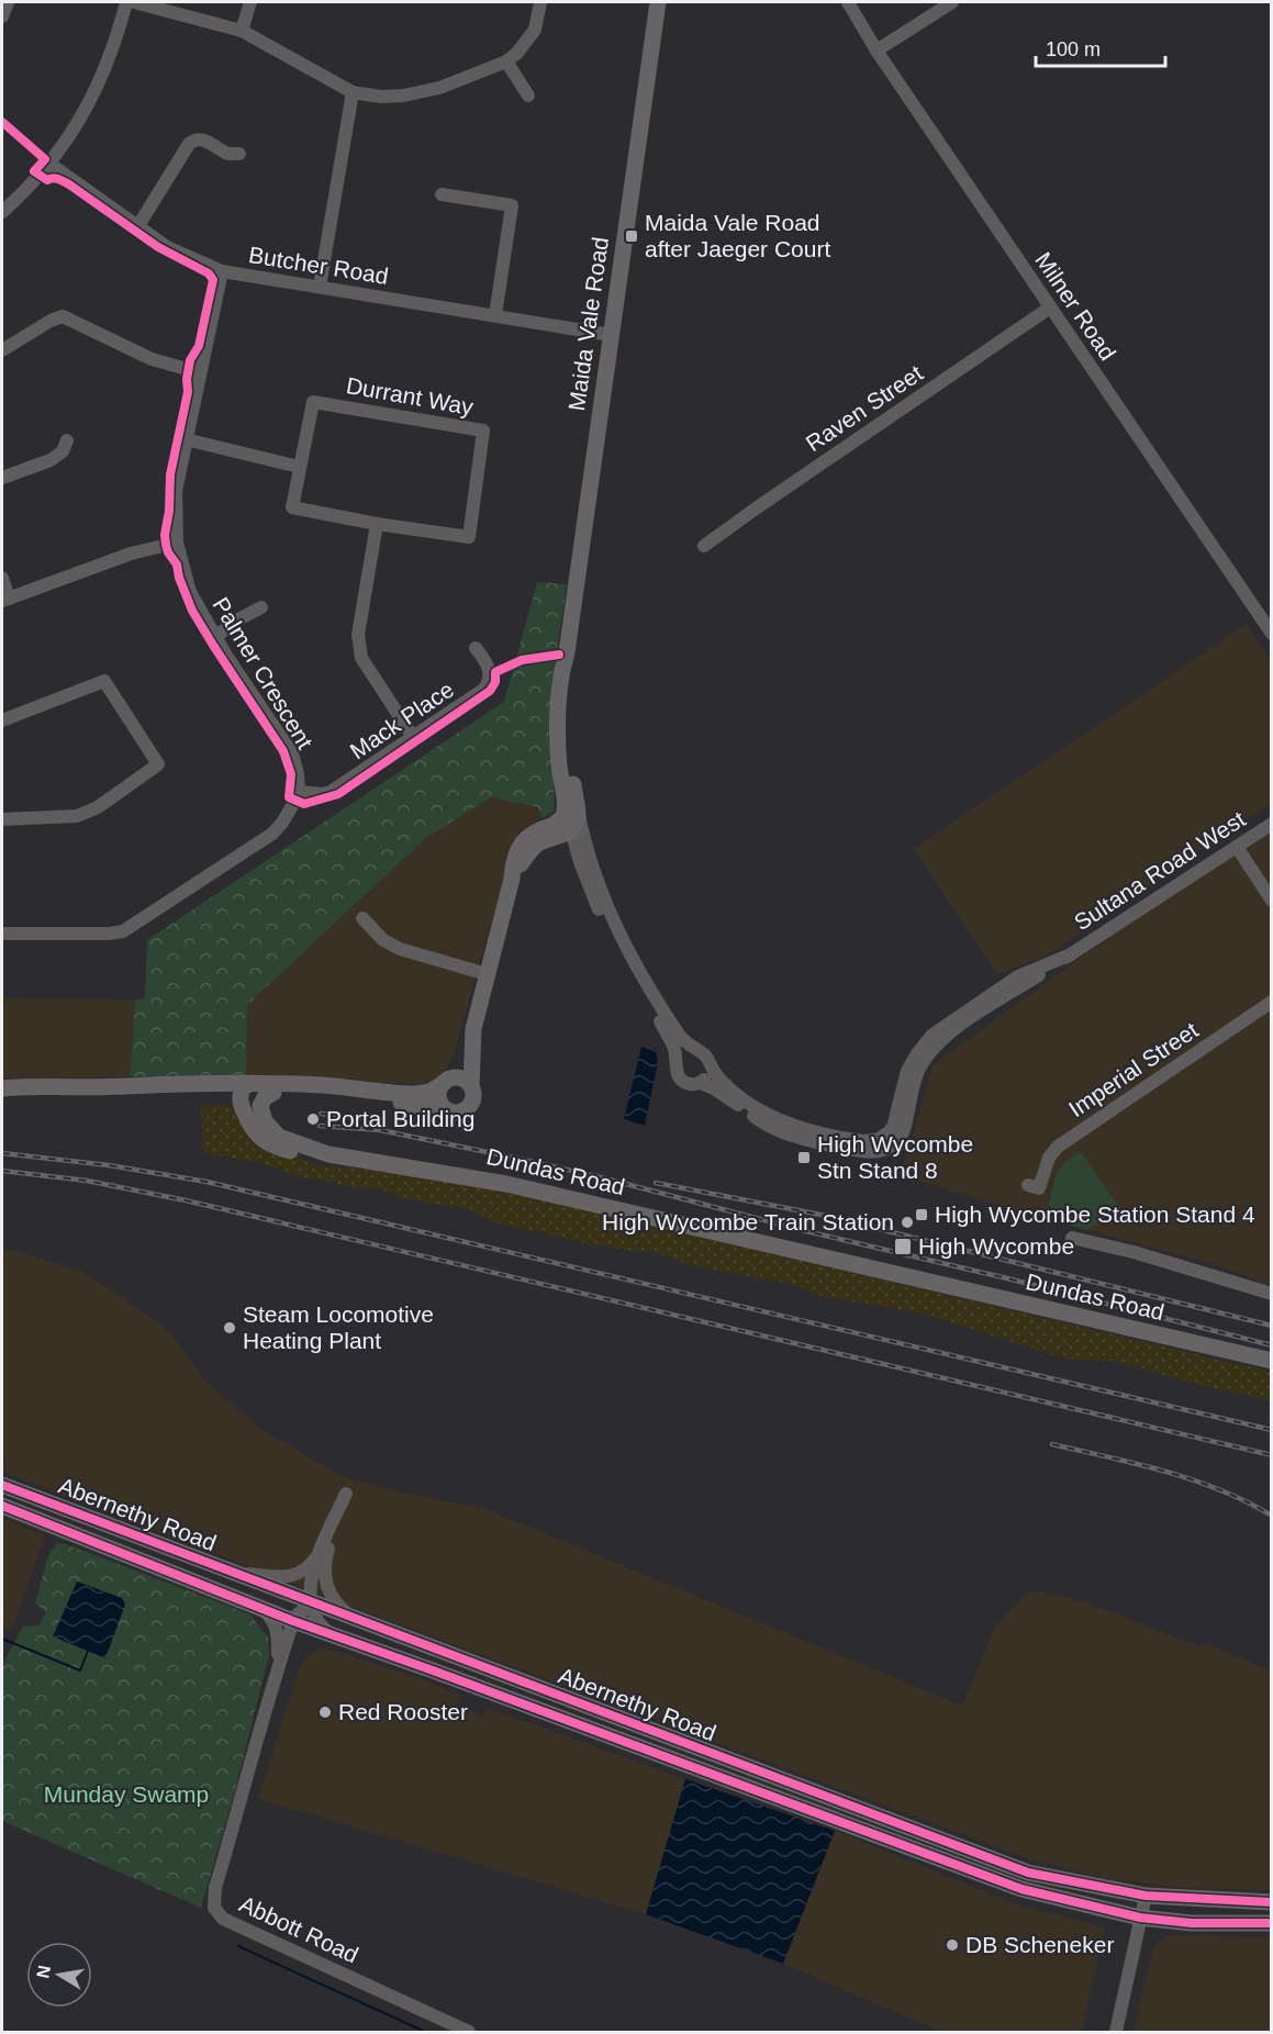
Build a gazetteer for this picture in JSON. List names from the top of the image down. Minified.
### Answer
{"streets":{"main road":["Maida Vale Road","Dundas Road","Abernethy Road"],"street":["Butcher Road","Milner Road","Durrant Way","Raven Street","Palmer Crescent","Mack Place","Sultana Road West","Imperial Street","Abbott Road"]},"crossings":[["Butcher Road","Maida Vale Road"],["Butcher Road","Palmer Crescent"],["Milner Road","Raven Street"],["Palmer Crescent","Mack Place"],["Abernethy Road","Abbott Road"]],"parks":["Munday Swamp"],"places":{"transit":["Maida Vale Road after Jaeger Court","High Wycombe Stn Stand 8","High Wycombe Station Stand 4","High Wycombe"],"other":["Portal Building","High Wycombe Train Station","Steam Locomotive Heating Plant","Red Rooster","DB Scheneker"]},"scale_bar":"100 m","north":"left"}
